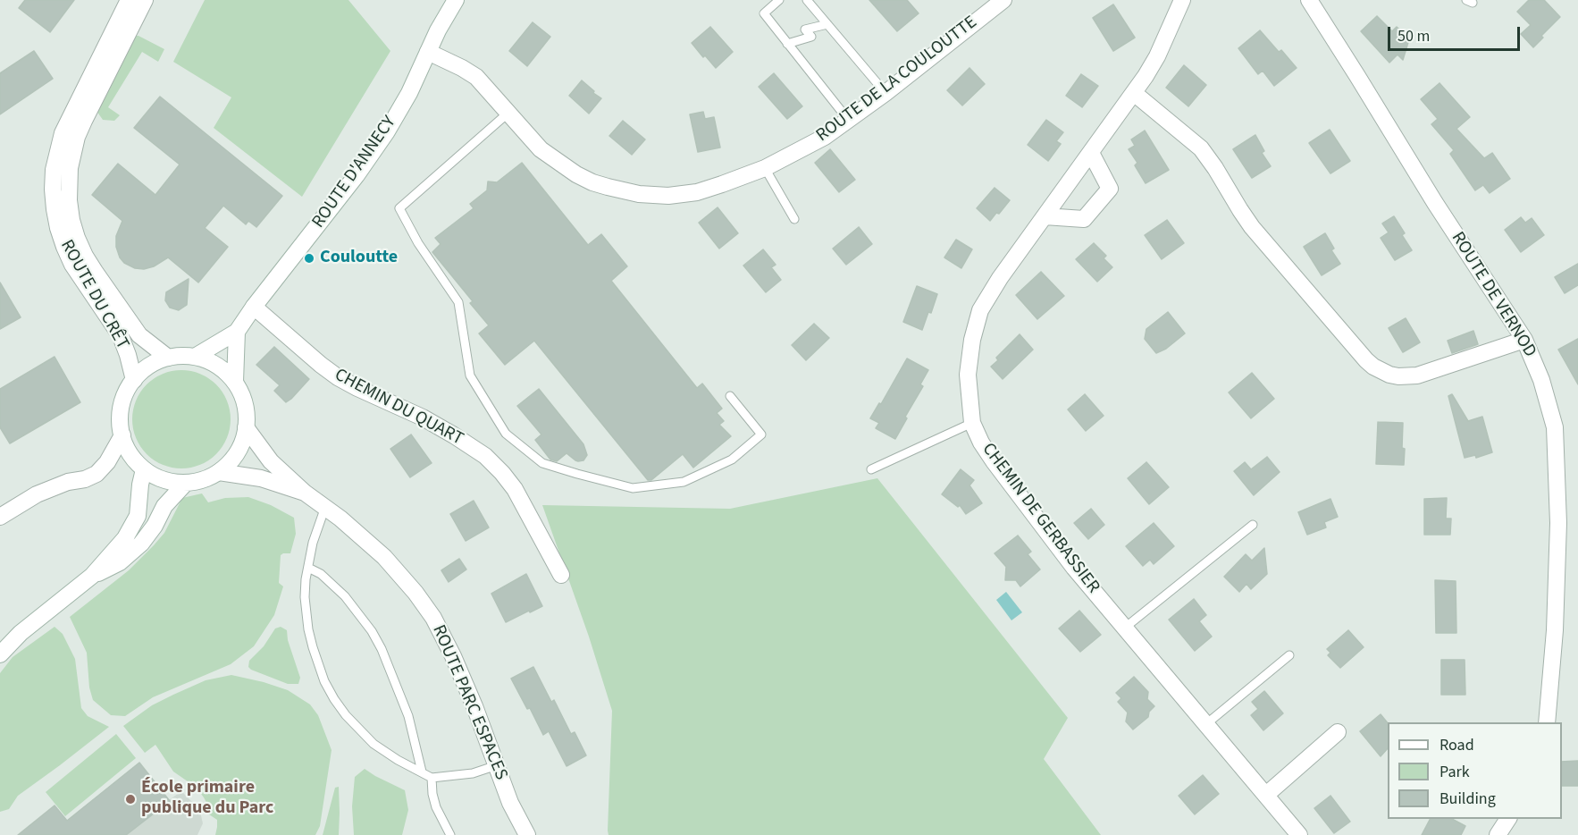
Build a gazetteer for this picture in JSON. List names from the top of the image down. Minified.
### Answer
{"streets":{"street":["ROUTE DE LA COULOUTTE","ROUTE D'ANNECY","ROUTE DU CRÊT","ROUTE DE VERNOD","CHEMIN DU QUART","CHEMIN DE GERBASSIER","ROUTE PARC ESPACES"]},"crossings":[["ROUTE DE LA COULOUTTE","ROUTE D'ANNECY"],["ROUTE D'ANNECY","CHEMIN DU QUART"],["ROUTE DU CRÊT","ROUTE PARC ESPACES"]],"places":["Couloutte","École primaire publique du Parc"],"legend":["Road","Park","Building"],"scale_bar":"50 m"}
